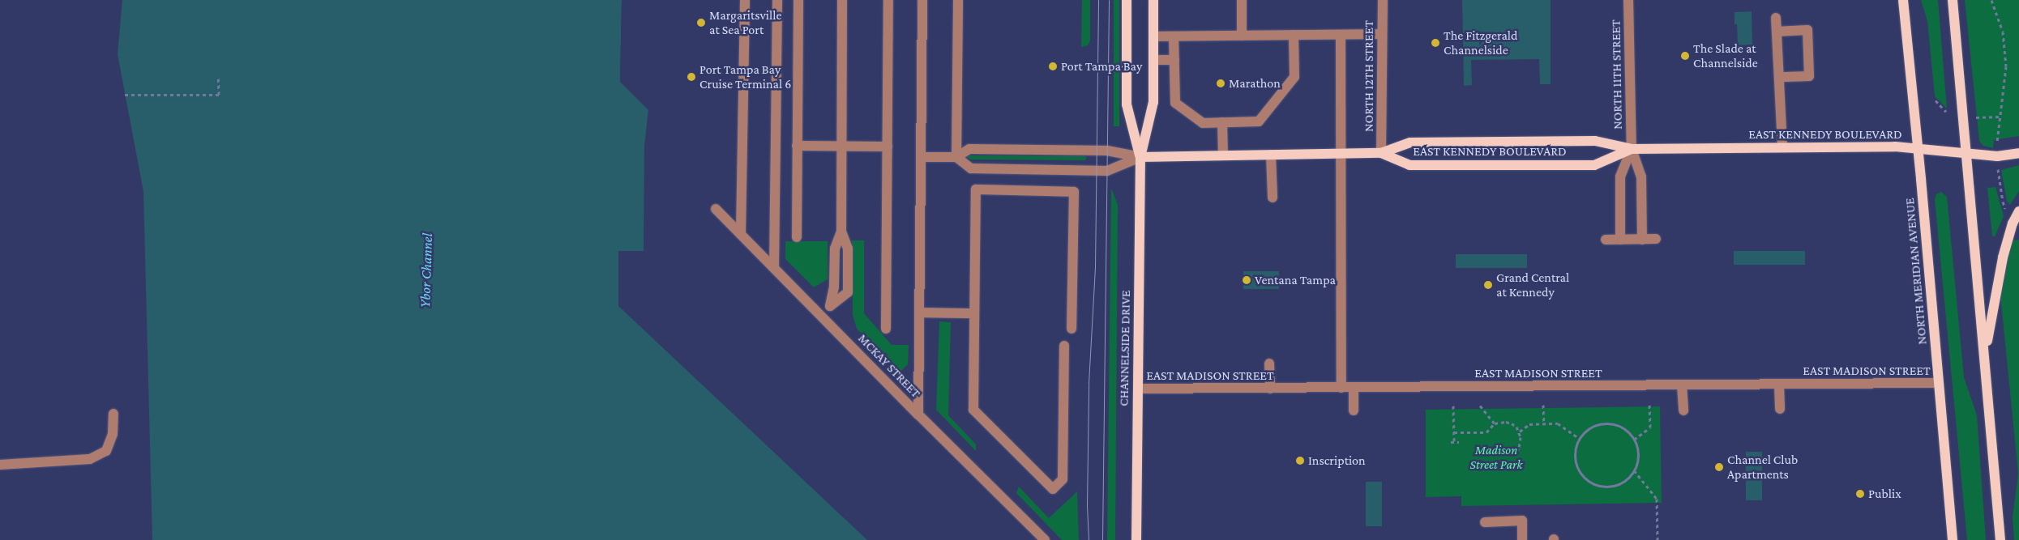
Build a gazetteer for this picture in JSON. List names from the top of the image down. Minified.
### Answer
{"streets":{"main road":["EAST KENNEDY BOULEVARD","NORTH MERIDIAN AVENUE","CHANNELSIDE DRIVE"],"street":["NORTH 11TH STREET","NORTH 12TH STREET","MCKAY STREET","EAST MADISON STREET"]},"crossings":[["NORTH 11TH STREET","EAST KENNEDY BOULEVARD"],["NORTH 12TH STREET","EAST KENNEDY BOULEVARD"],["EAST KENNEDY BOULEVARD","NORTH MERIDIAN AVENUE"],["NORTH MERIDIAN AVENUE","EAST MADISON STREET"],["CHANNELSIDE DRIVE","EAST MADISON STREET"]],"water":["Ybor Channel"],"parks":["Madison Street Park"],"places":["Margaritsville at Sea Port","The Fitzgerald Channelside","The Slade at Channelside","Port Tampa Bay","Port Tampa Bay Cruise Terminal 6","Marathon","Ventana Tampa","Grand Central at Kennedy","Inscription","Channel Club Apartments","Publix"]}
